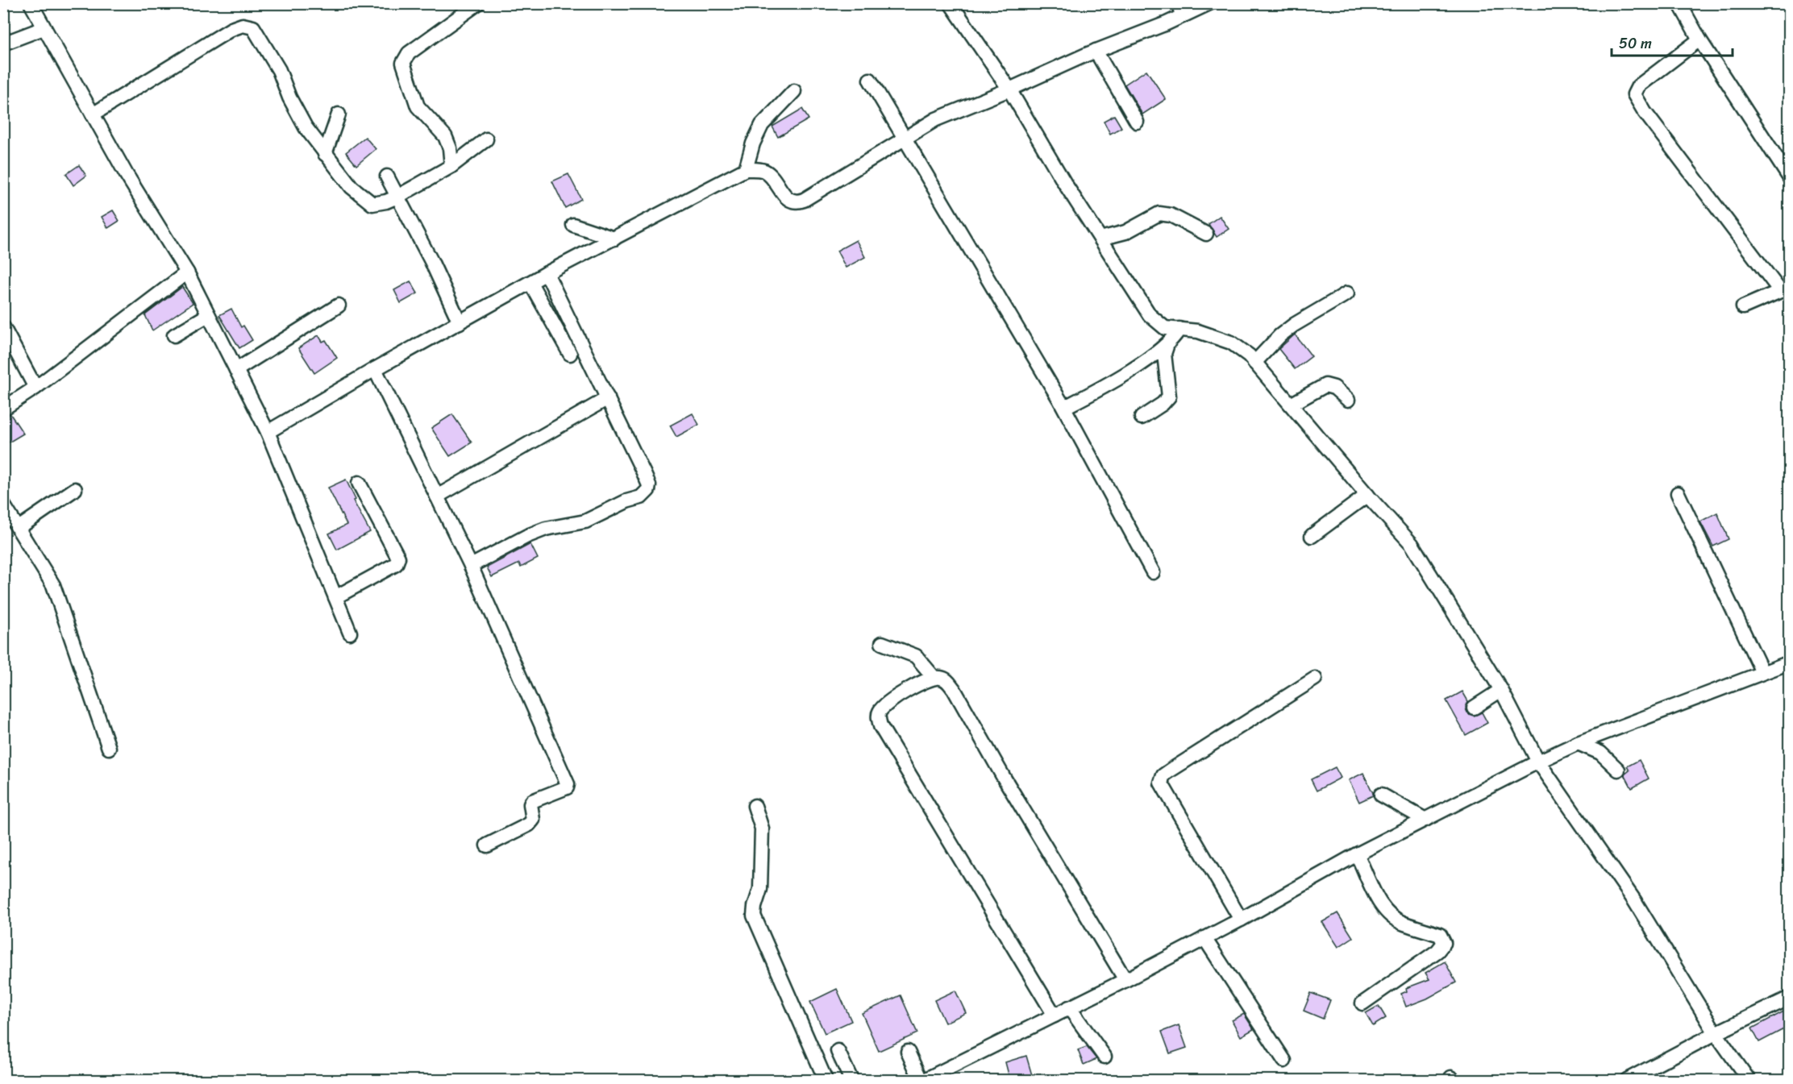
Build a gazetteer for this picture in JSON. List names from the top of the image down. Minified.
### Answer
{"scale_bar":"50 m"}
